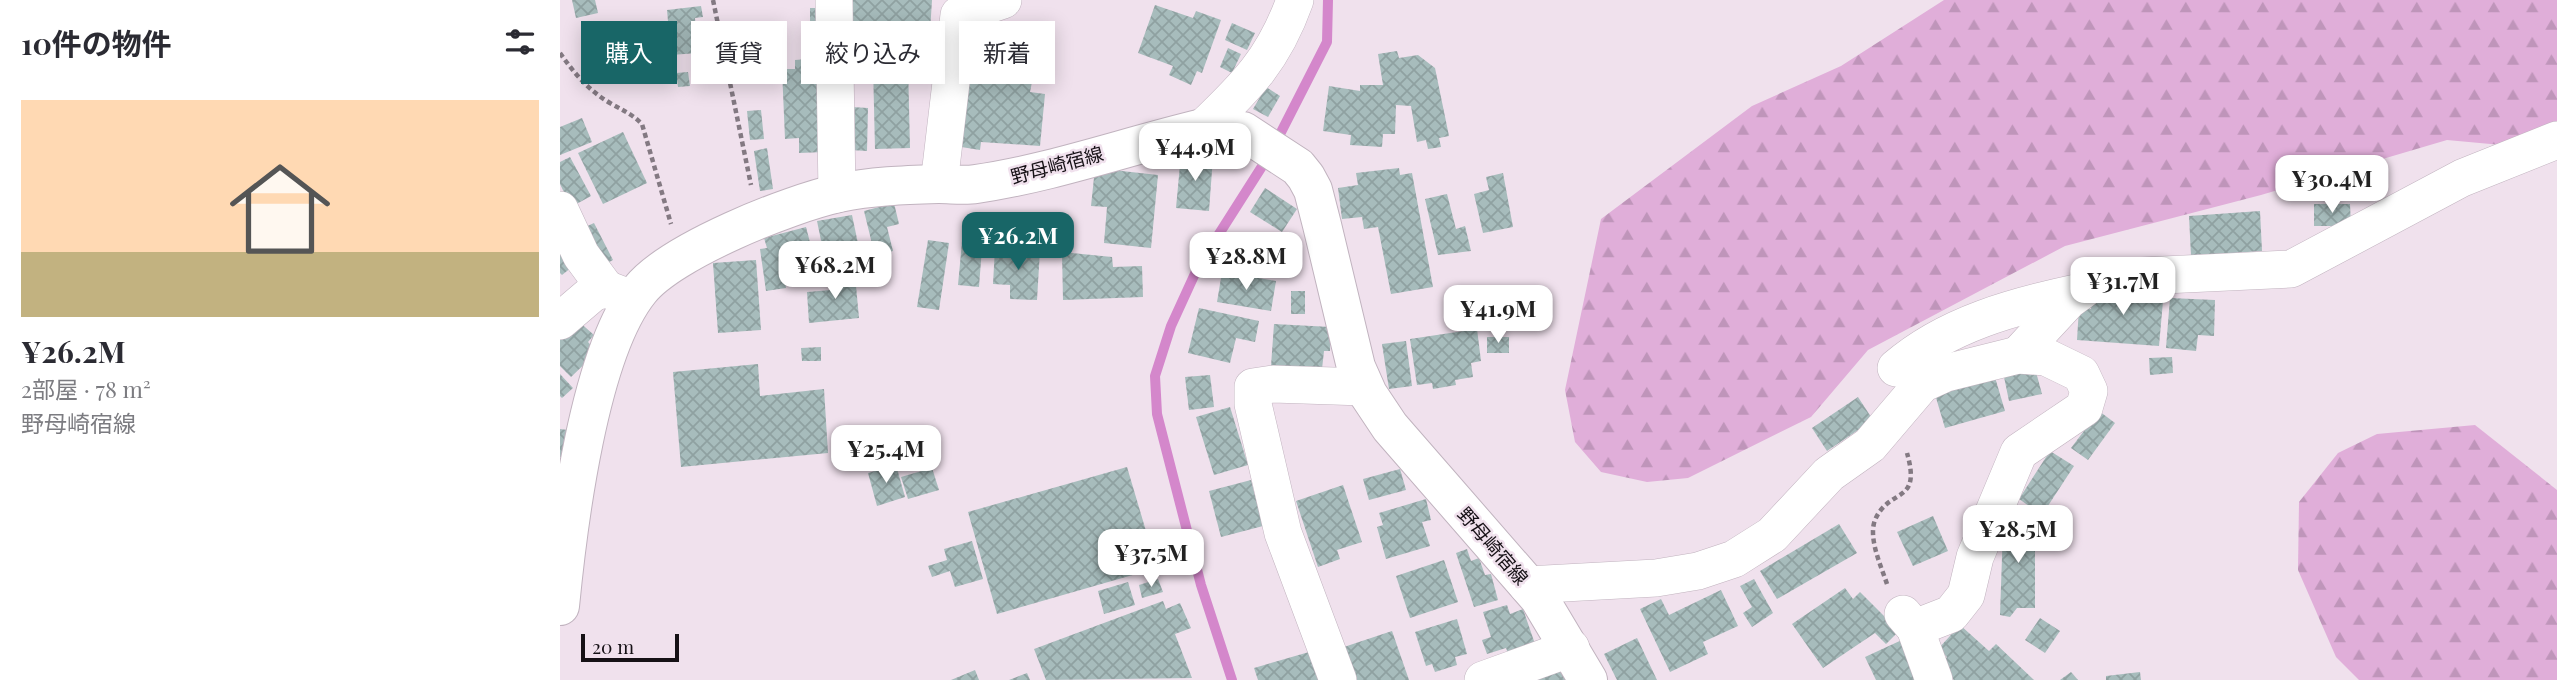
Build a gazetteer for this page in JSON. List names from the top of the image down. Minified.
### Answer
{"streets":{"main road":["野母崎宿線"]},"scale_bar":"20 m","page":{"heading":"10件の物件","chip":["購入","賃貸","絞り込み","新着"],"list":[{"name":"¥26.2M","note":"2部屋 · 78 m² · 野母崎宿線"}],"price":["¥44.9M","¥30.4M","¥26.2M","¥28.8M","¥68.2M","¥31.7M","¥41.9M","¥25.4M","¥28.5M","¥37.5M"],"scale":"20 m"}}
